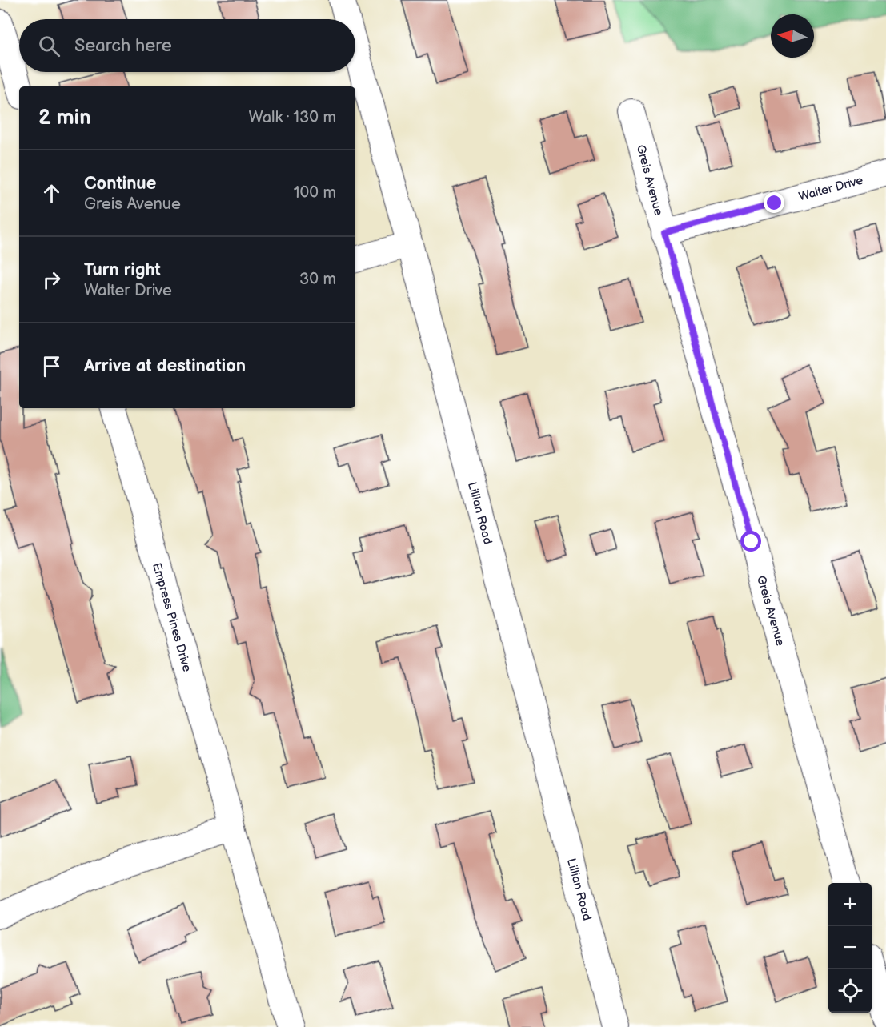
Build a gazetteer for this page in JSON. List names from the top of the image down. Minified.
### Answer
{"streets":{"street":["Greis Avenue","Walter Drive","Lillian Road","Empress Pines Drive"]},"crossings":[["Greis Avenue","Walter Drive"]],"north":"left","page":{"search":"Search here","heading":["2 min","Walk · 130 m"],"list":[["Continue","Greis Avenue","100 m"],["Turn right","Walter Drive","30 m"],"Arrive at destination"],"map_buttons":["+","−"]}}
